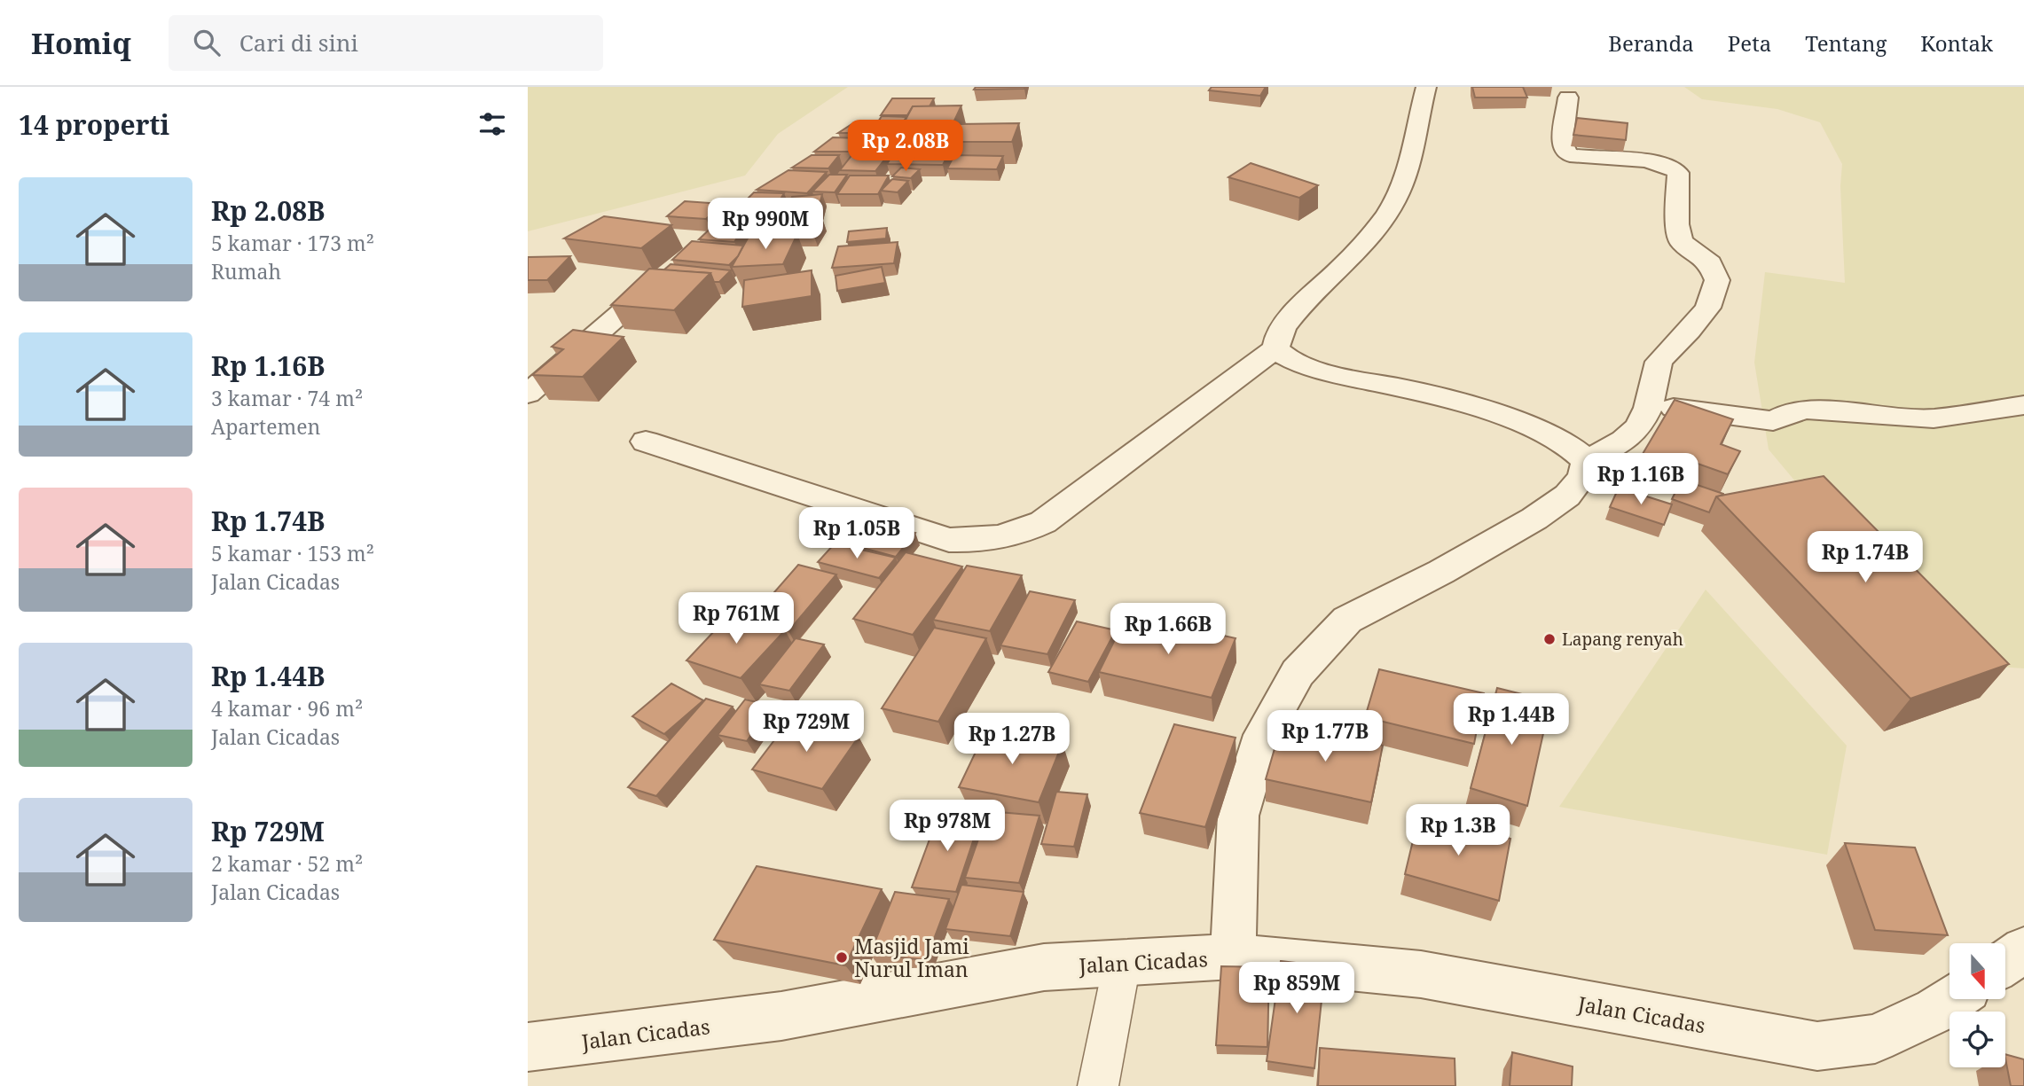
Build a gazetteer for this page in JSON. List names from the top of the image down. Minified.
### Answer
{"streets":{"street":["Jalan Cicadas"]},"places":["Lapang renyah","Masjid Jami Nurul Iman"],"north":"bottom","page":{"header":"Homiq","search":"Cari di sini","nav":["Beranda","Peta","Tentang","Kontak"],"heading":"14 properti","price":["Rp 2.08B","Rp 990M","Rp 1.16B","Rp 1.05B","Rp 1.74B","Rp 761M","Rp 1.66B","Rp 1.44B","Rp 729M","Rp 1.77B","Rp 1.27B","Rp 978M","Rp 1.3B","Rp 859M"],"list":[{"name":"Rp 2.08B","note":"5 kamar · 173 m² · Rumah"},{"name":"Rp 1.16B","note":"3 kamar · 74 m² · Apartemen"},{"name":"Rp 1.74B","note":"5 kamar · 153 m² · Jalan Cicadas"},{"name":"Rp 1.44B","note":"4 kamar · 96 m² · Jalan Cicadas"},{"name":"Rp 729M","note":"2 kamar · 52 m² · Jalan Cicadas"}]}}
